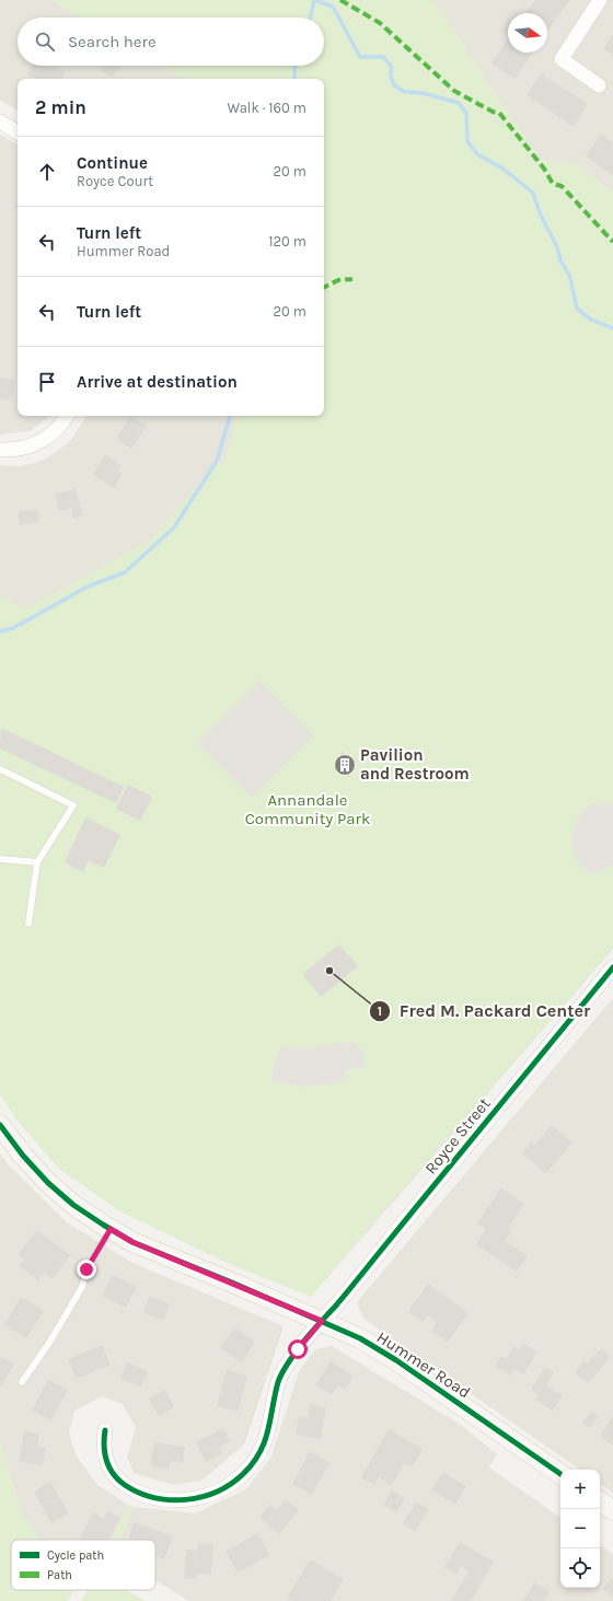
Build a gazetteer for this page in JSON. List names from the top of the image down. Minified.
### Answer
{"streets":{"main road":["Hummer Road"],"street":["Royce Street"]},"crossings":[["Royce Street","Hummer Road"]],"parks":["Annandale Community Park"],"places":{"building":["Pavilion and Restroom"],"other":["Fred M. Packard Center"]},"legend":["Cycle path","Path"],"north":"right","page":{"search":"Search here","heading":["2 min","Walk · 160 m"],"list":[["Continue","Royce Court","20 m"],["Turn left","Hummer Road","120 m"],["Turn left","20 m"],"Arrive at destination"],"map_buttons":["+","−"]}}
